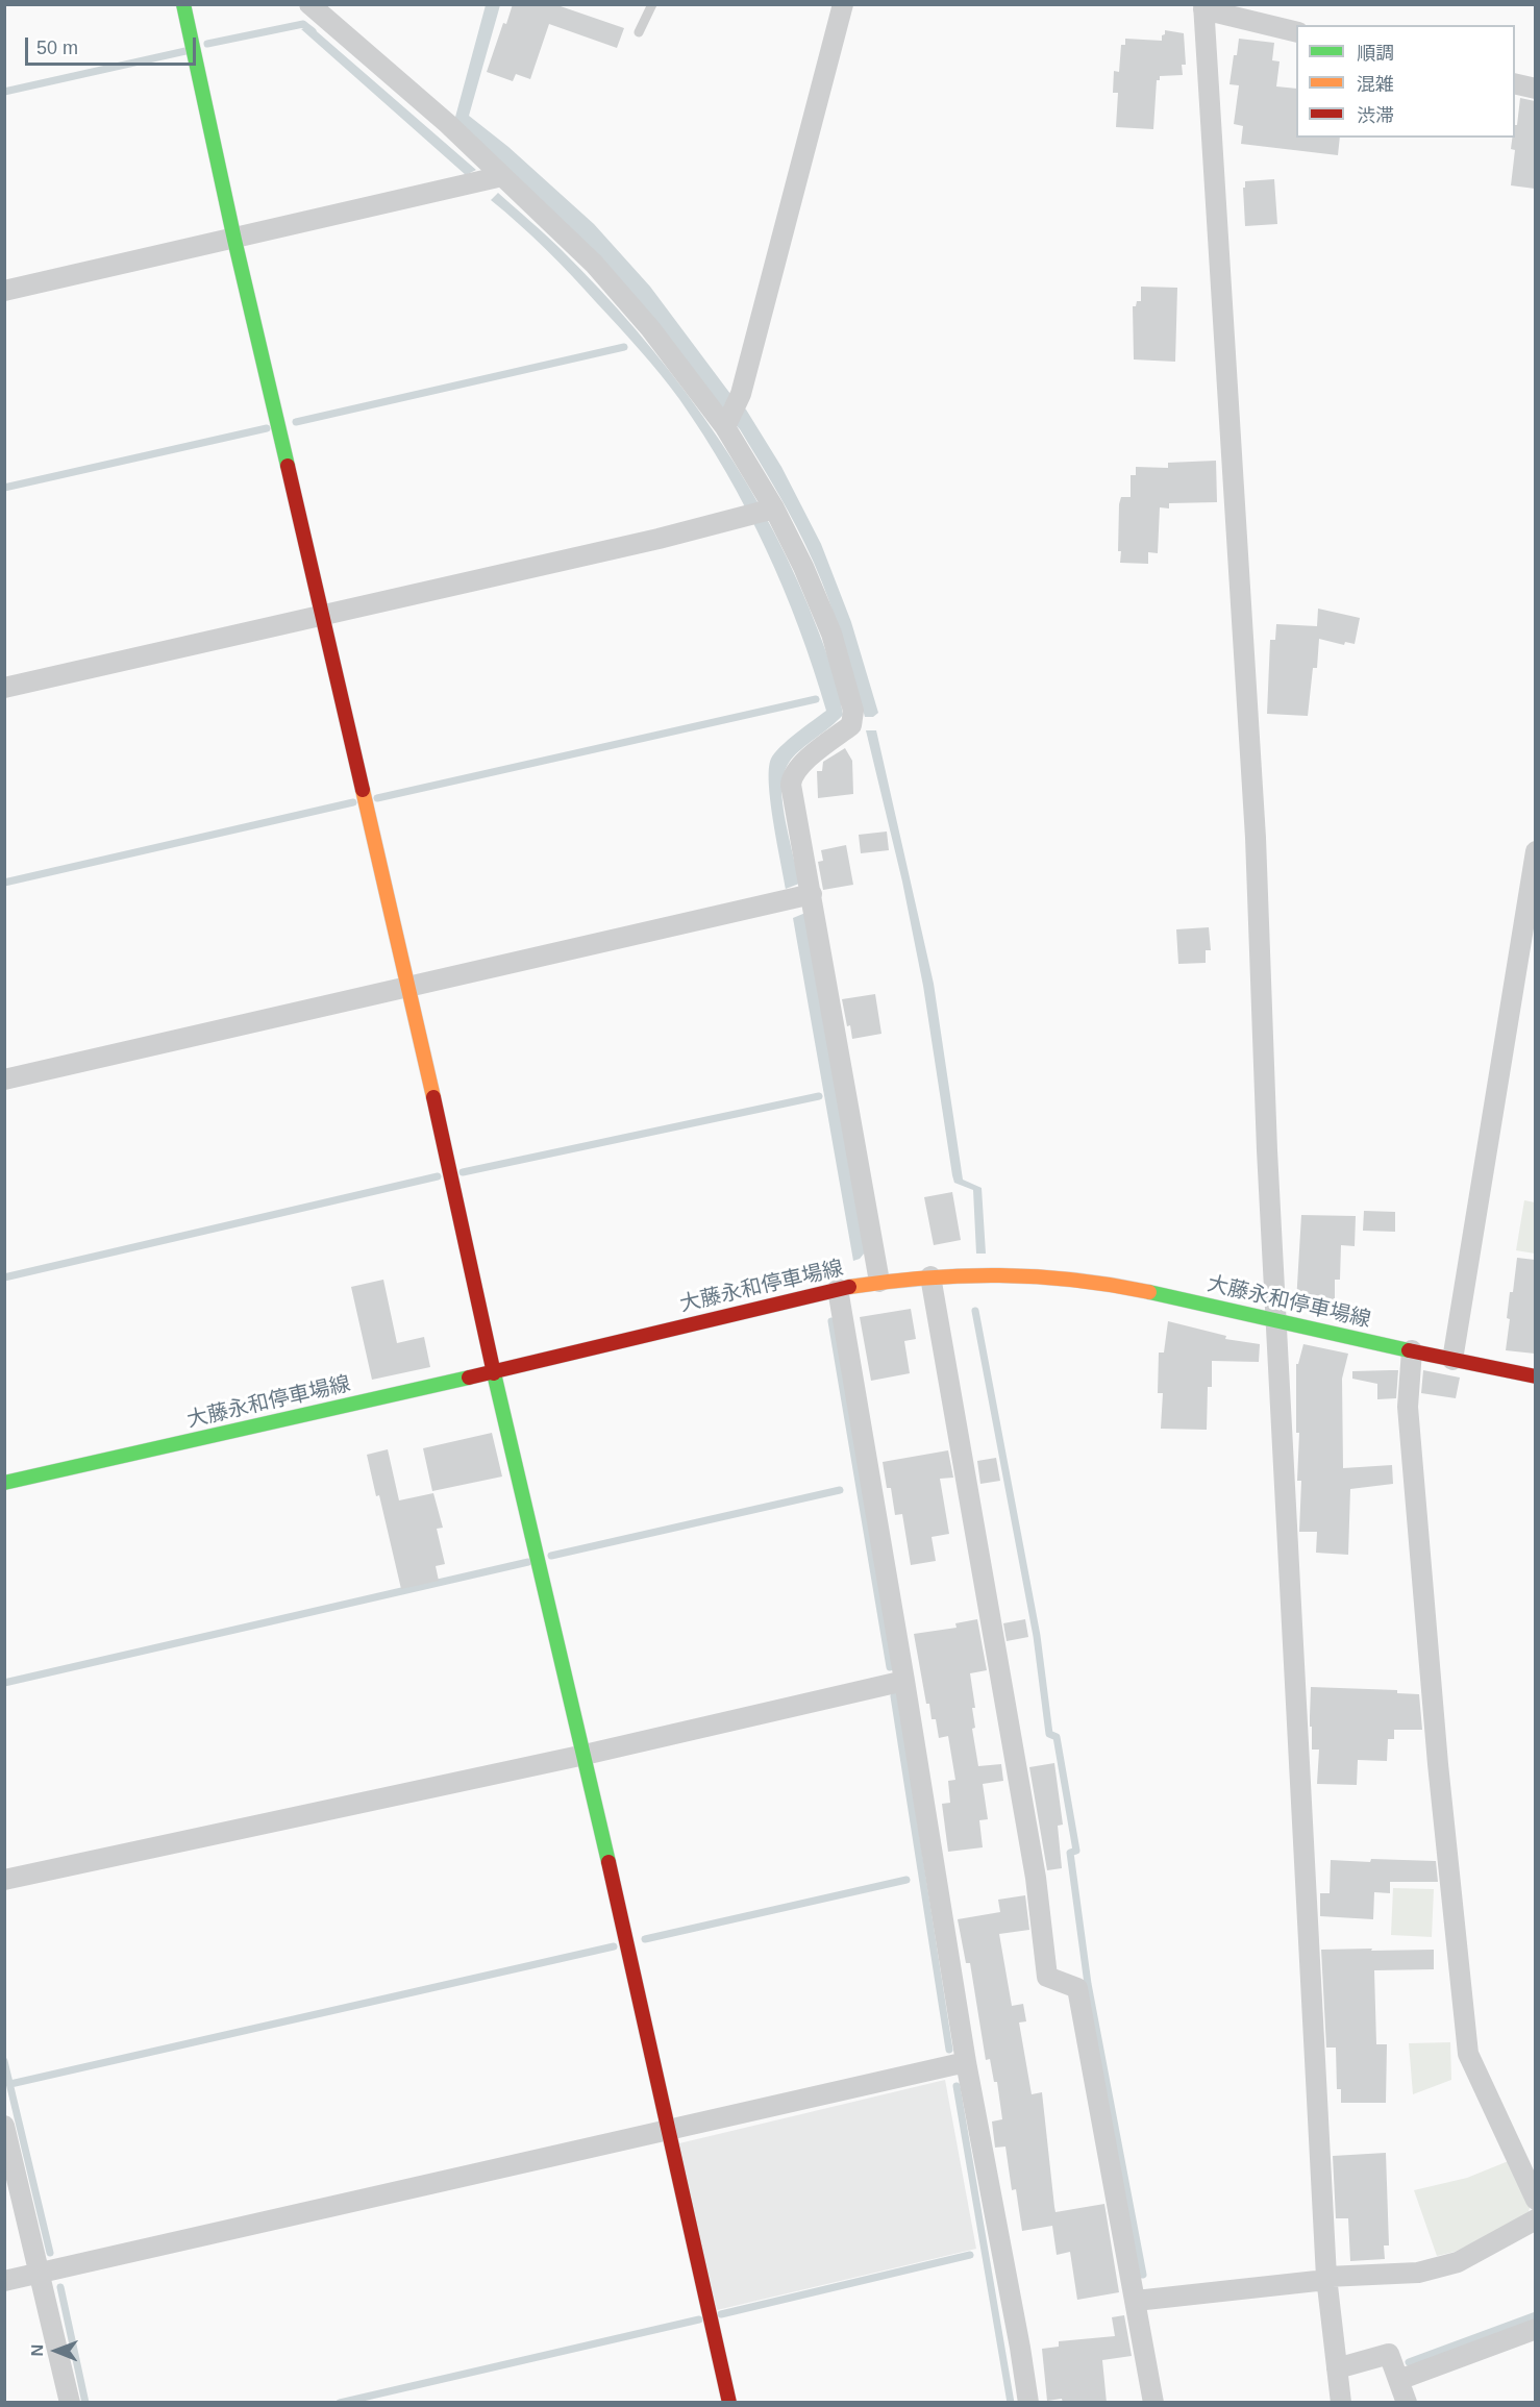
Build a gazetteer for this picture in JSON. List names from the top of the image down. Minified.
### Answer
{"streets":{"street":["大藤永和停車場線"]},"legend":["順調","混雑","渋滞"],"scale_bar":"50 m","north":"left"}
